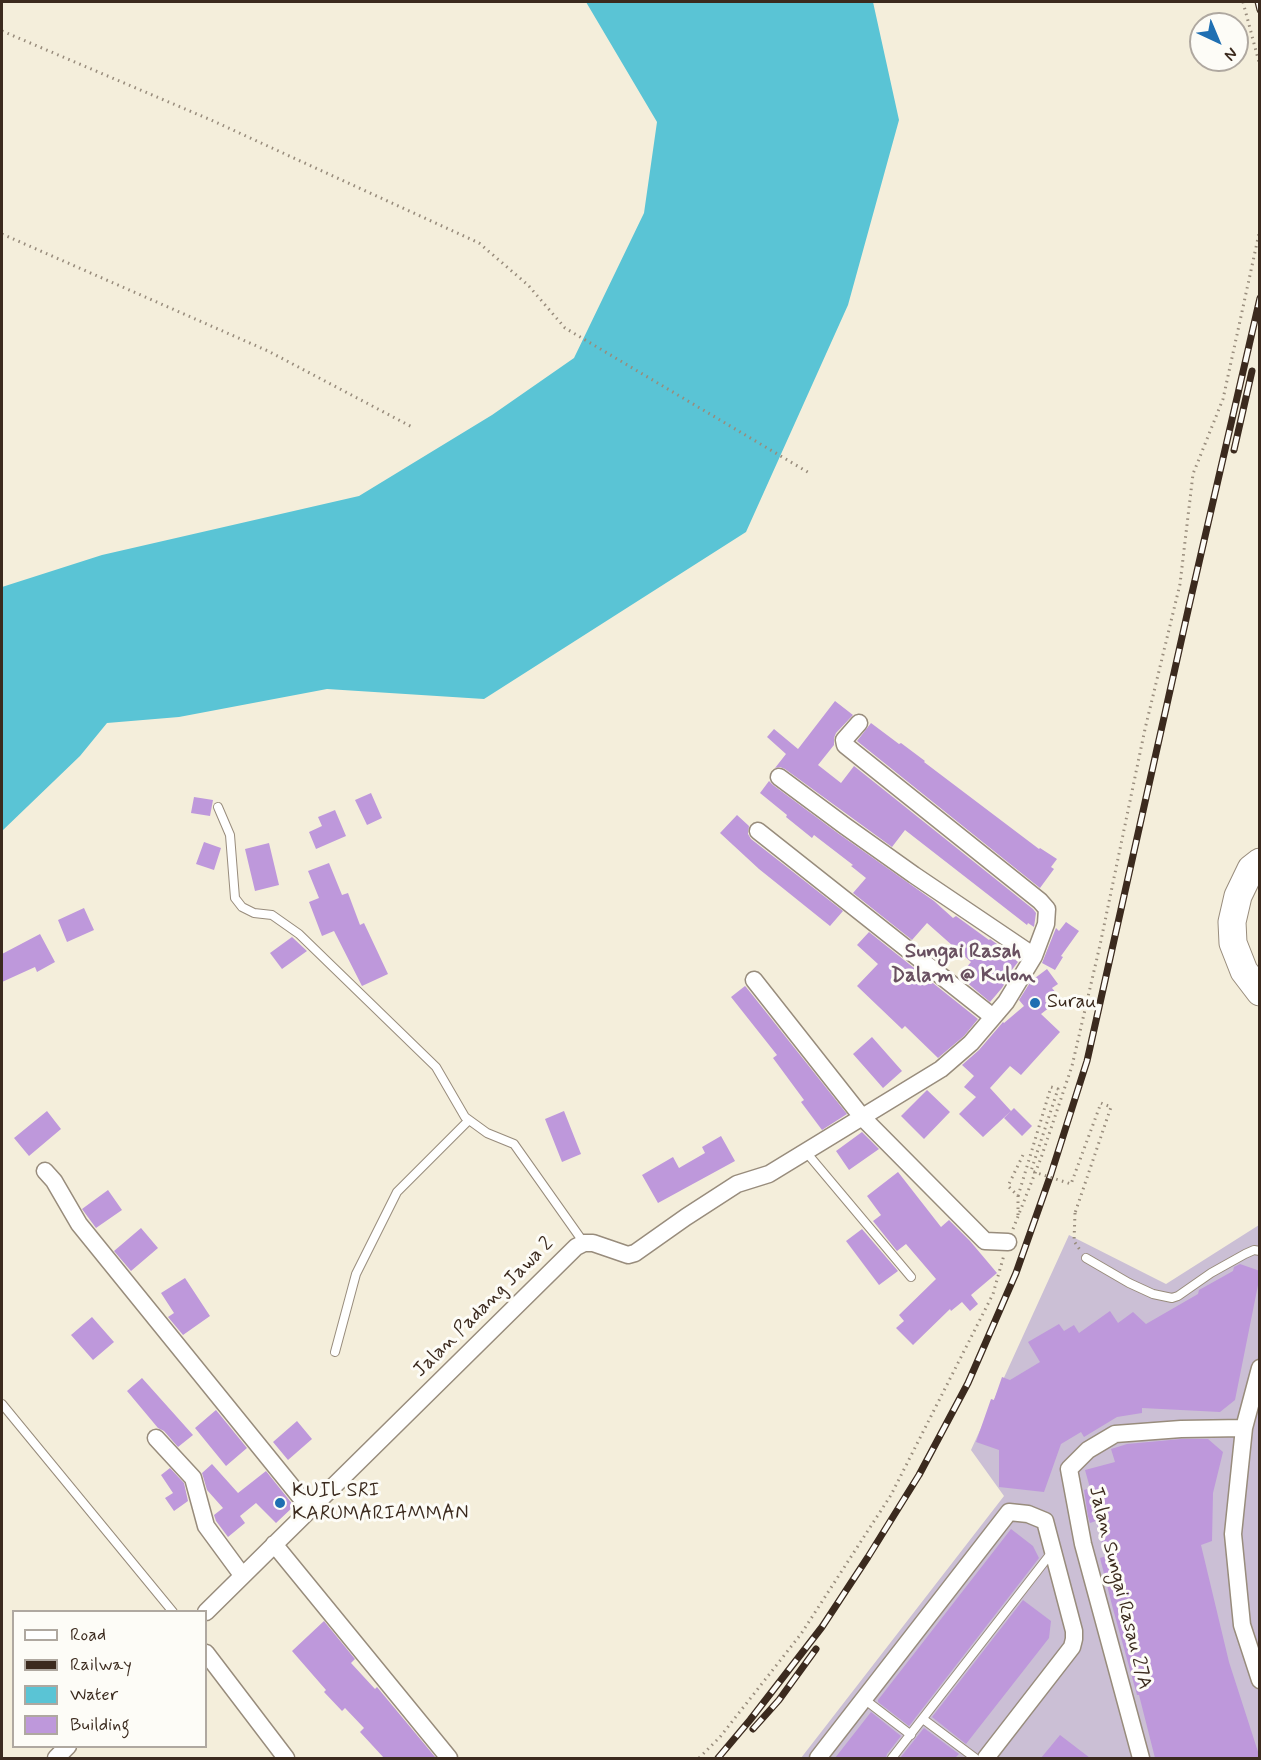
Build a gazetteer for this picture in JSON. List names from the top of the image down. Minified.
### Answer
{"streets":{"street":["Jalan Padang Jawa 2","Jalan Sungai Rasau 27A"]},"districts":["Sungai Rasah Dalam @ Kulon"],"places":["Surau","KUIL SRI KARUMARIAMMAN"],"legend":["Road","Railway","Water","Building"],"north":"bottom right"}
